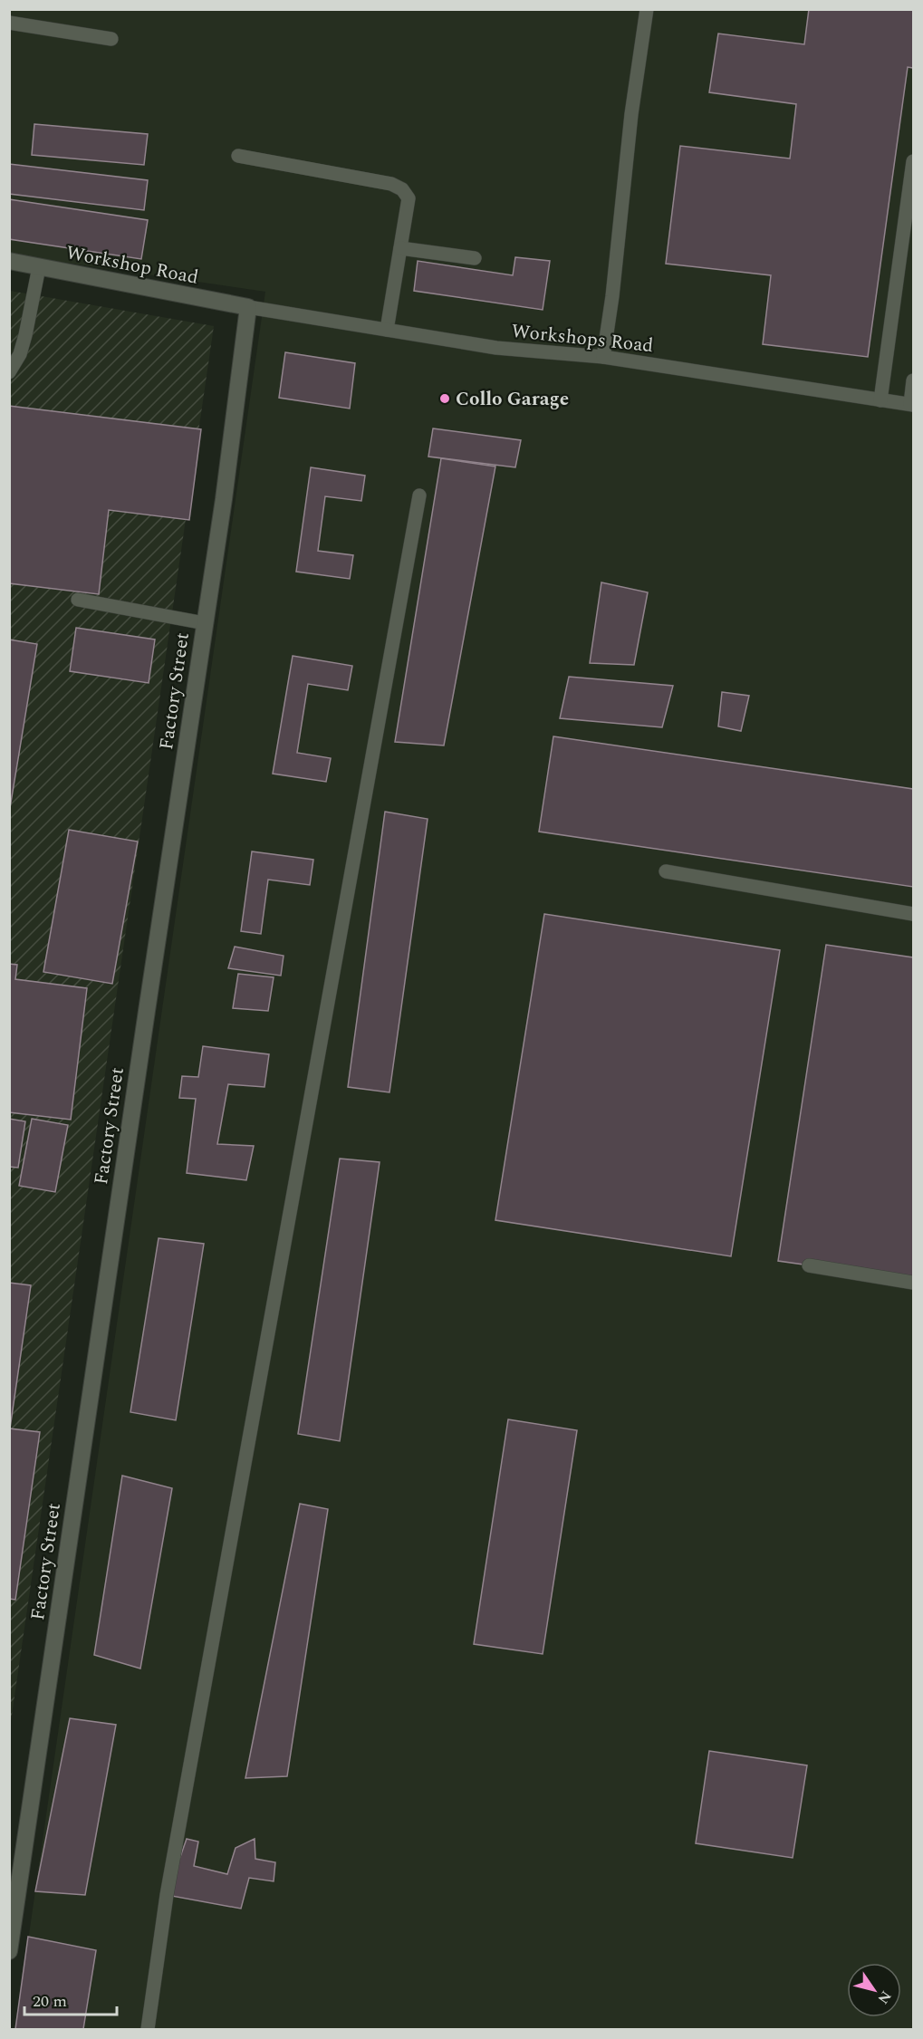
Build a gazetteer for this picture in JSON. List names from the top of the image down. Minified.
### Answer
{"streets":{"street":["Workshop Road","Factory Street"],"lane":["Workshops Road"]},"crossings":[["Workshop Road","Workshops Road"],["Workshop Road","Factory Street"],["Workshops Road","Factory Street"]],"places":["Collo Garage"],"scale_bar":"20 m","north":"bottom right"}
